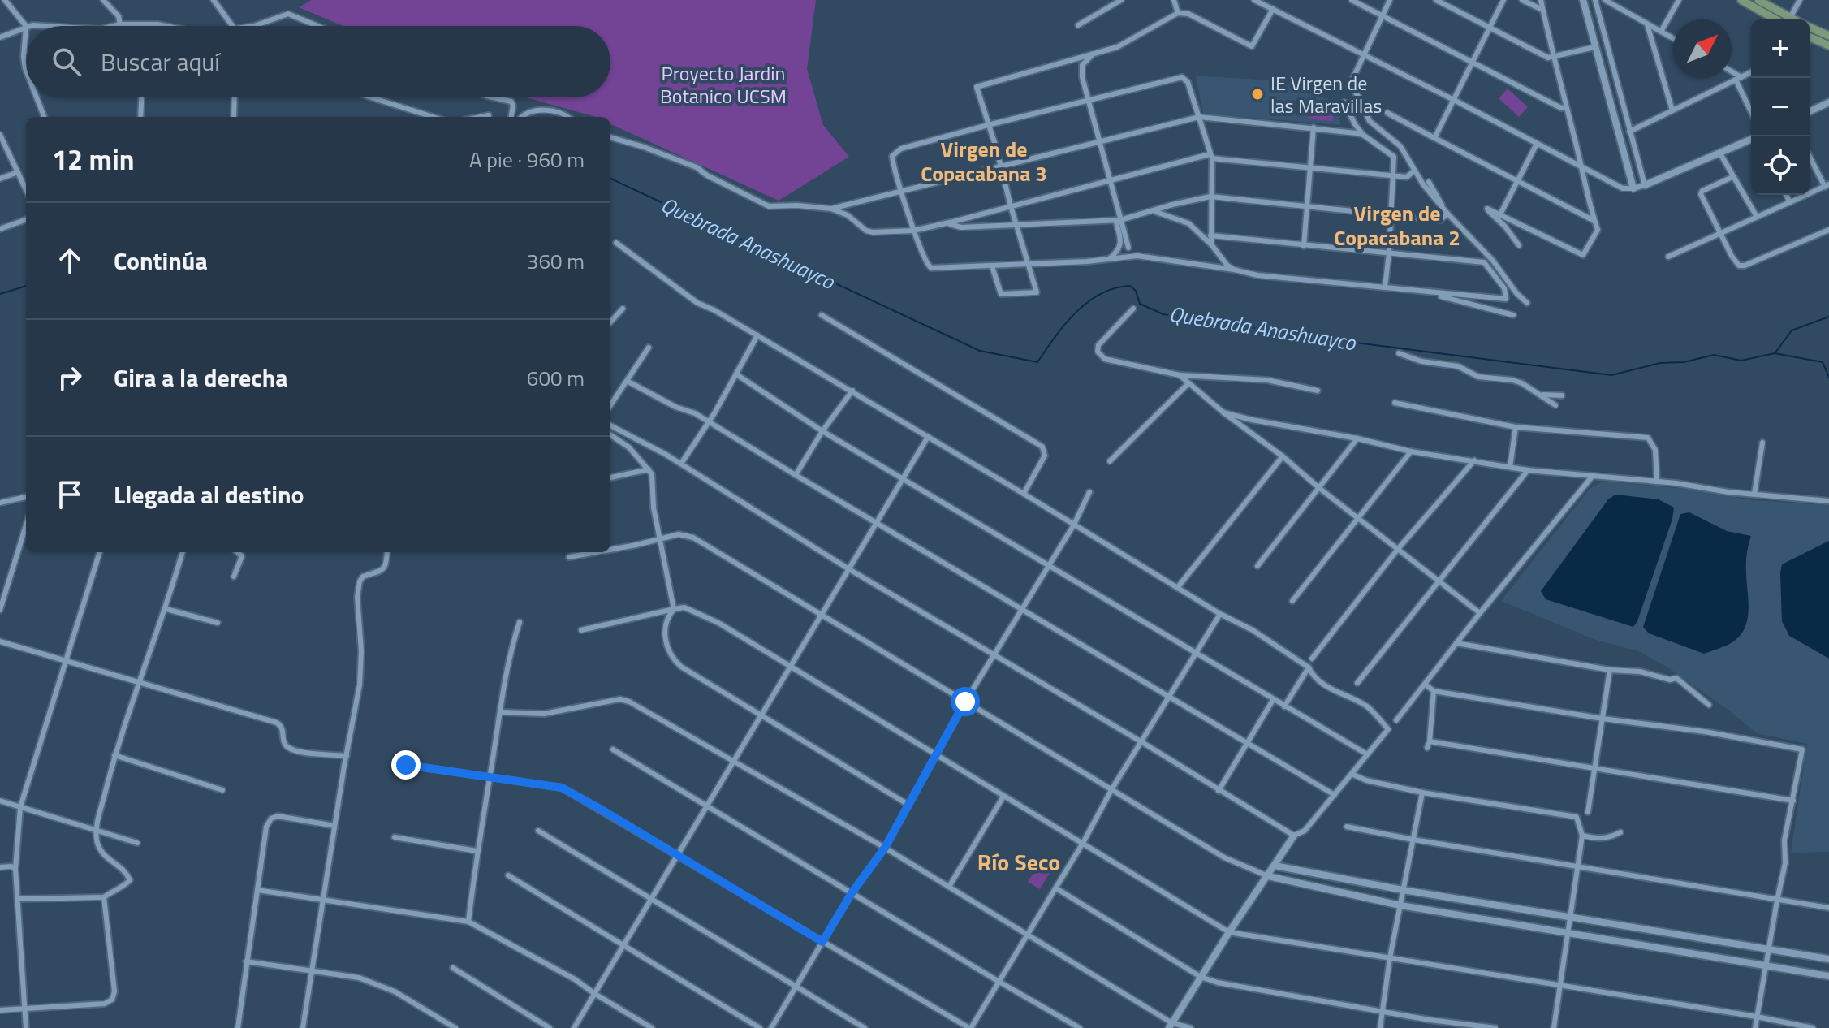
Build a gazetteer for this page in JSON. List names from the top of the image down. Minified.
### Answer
{"districts":["Virgen de Copacabana 3","Virgen de Copacabana 2","Río Seco"],"water":["Quebrada Anashuayco"],"parks":["Proyecto Jardin Botanico UCSM"],"places":["IE Virgen de las Maravillas"],"north":"top right","page":{"map_buttons":["+","−"],"search":"Buscar aquí","heading":["12 min","A pie · 960 m"],"list":[["Continúa","360 m"],["Gira a la derecha","600 m"],"Llegada al destino"]}}
